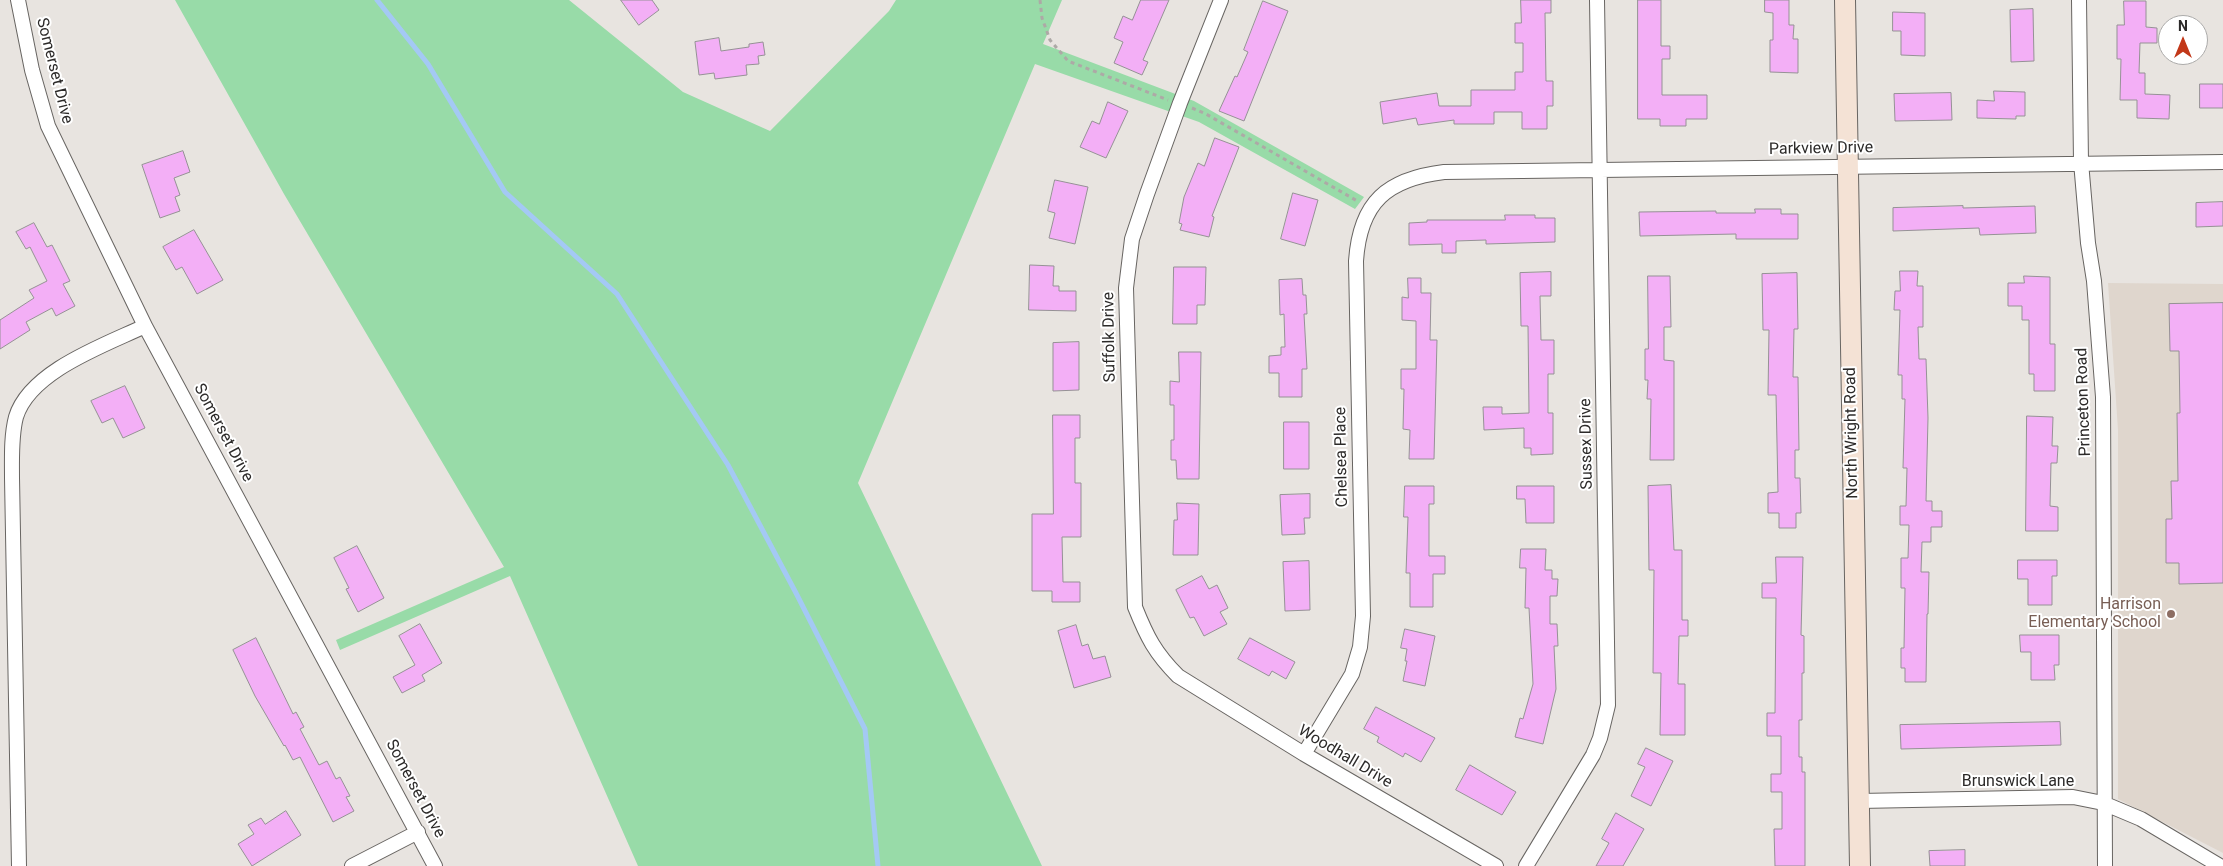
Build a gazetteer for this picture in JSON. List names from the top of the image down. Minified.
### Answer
{"streets":{"main road":["North Wright Road"],"street":["Somerset Drive","Parkview Drive","Suffolk Drive","Princeton Road","Sussex Drive","Chelsea Place","Woodhall Drive","Brunswick Lane"]},"crossings":[["Parkview Drive","Princeton Road"],["Parkview Drive","North Wright Road"],["Parkview Drive","Sussex Drive"],["Parkview Drive","Chelsea Place"],["Suffolk Drive","Woodhall Drive"],["Princeton Road","Brunswick Lane"],["North Wright Road","Brunswick Lane"],["Chelsea Place","Woodhall Drive"]],"places":["Harrison Elementary School"],"north":"top"}
